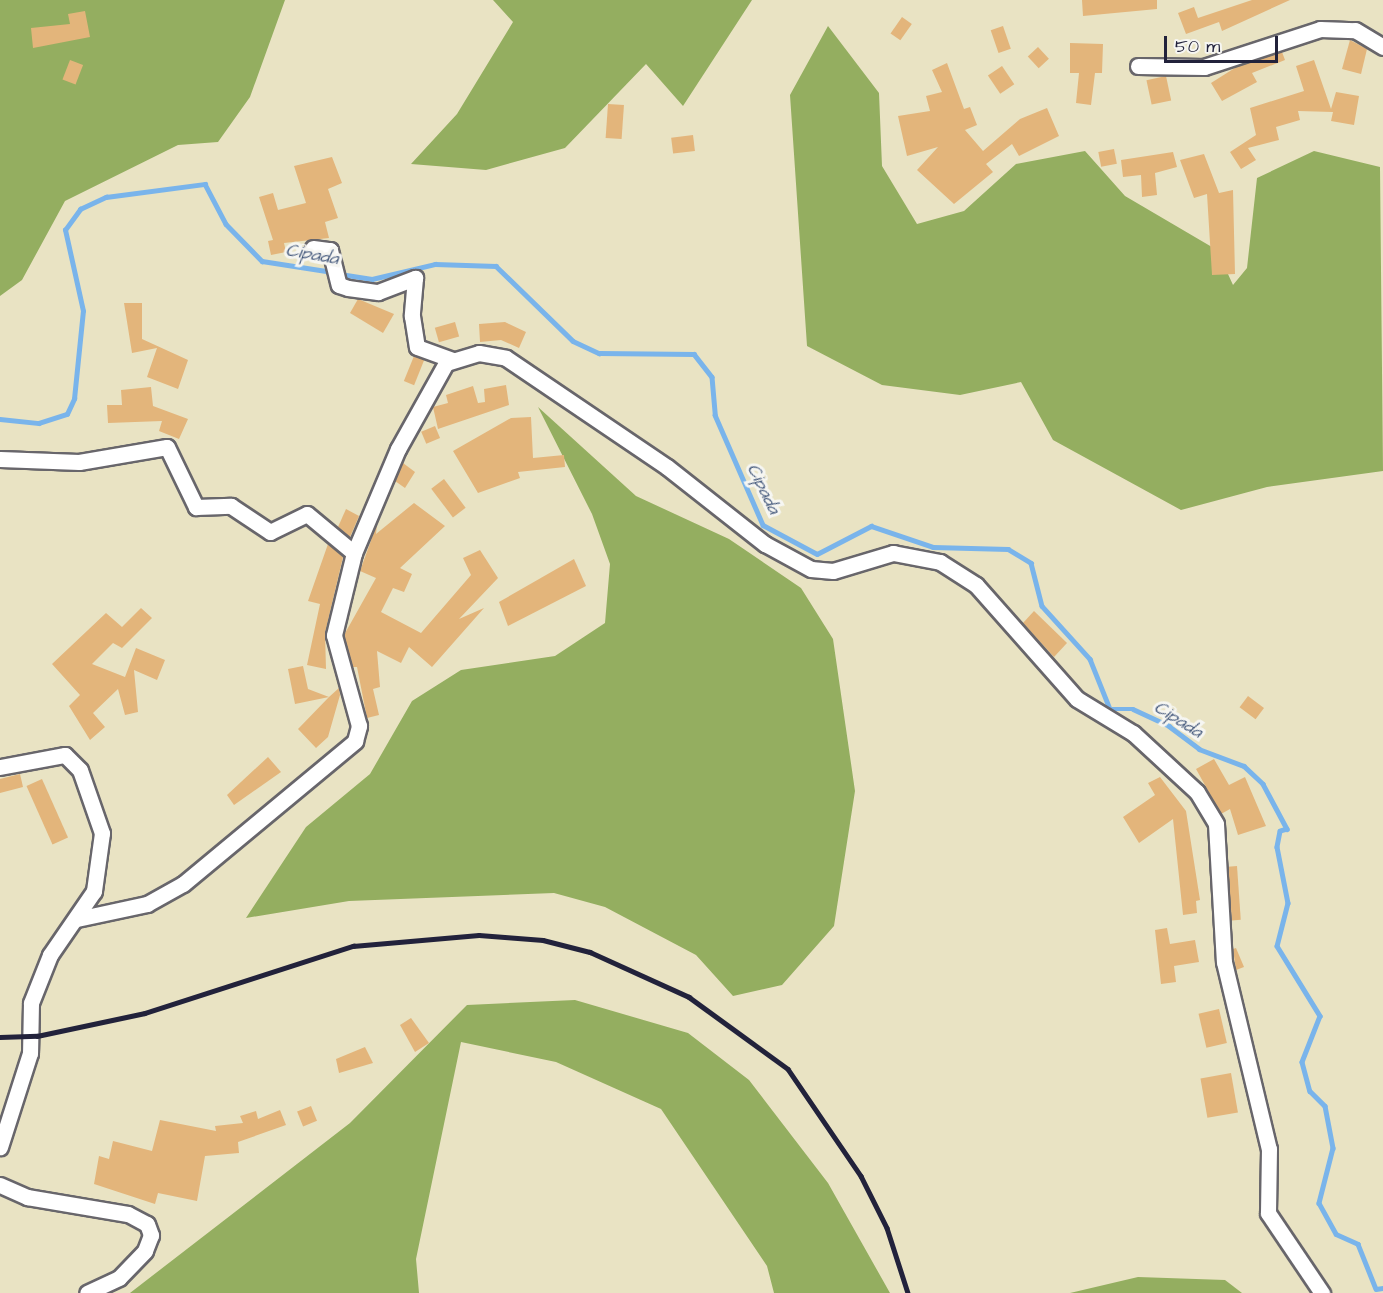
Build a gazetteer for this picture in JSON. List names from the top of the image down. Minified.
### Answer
{"water":["Cipada"],"scale_bar":"50 m"}
